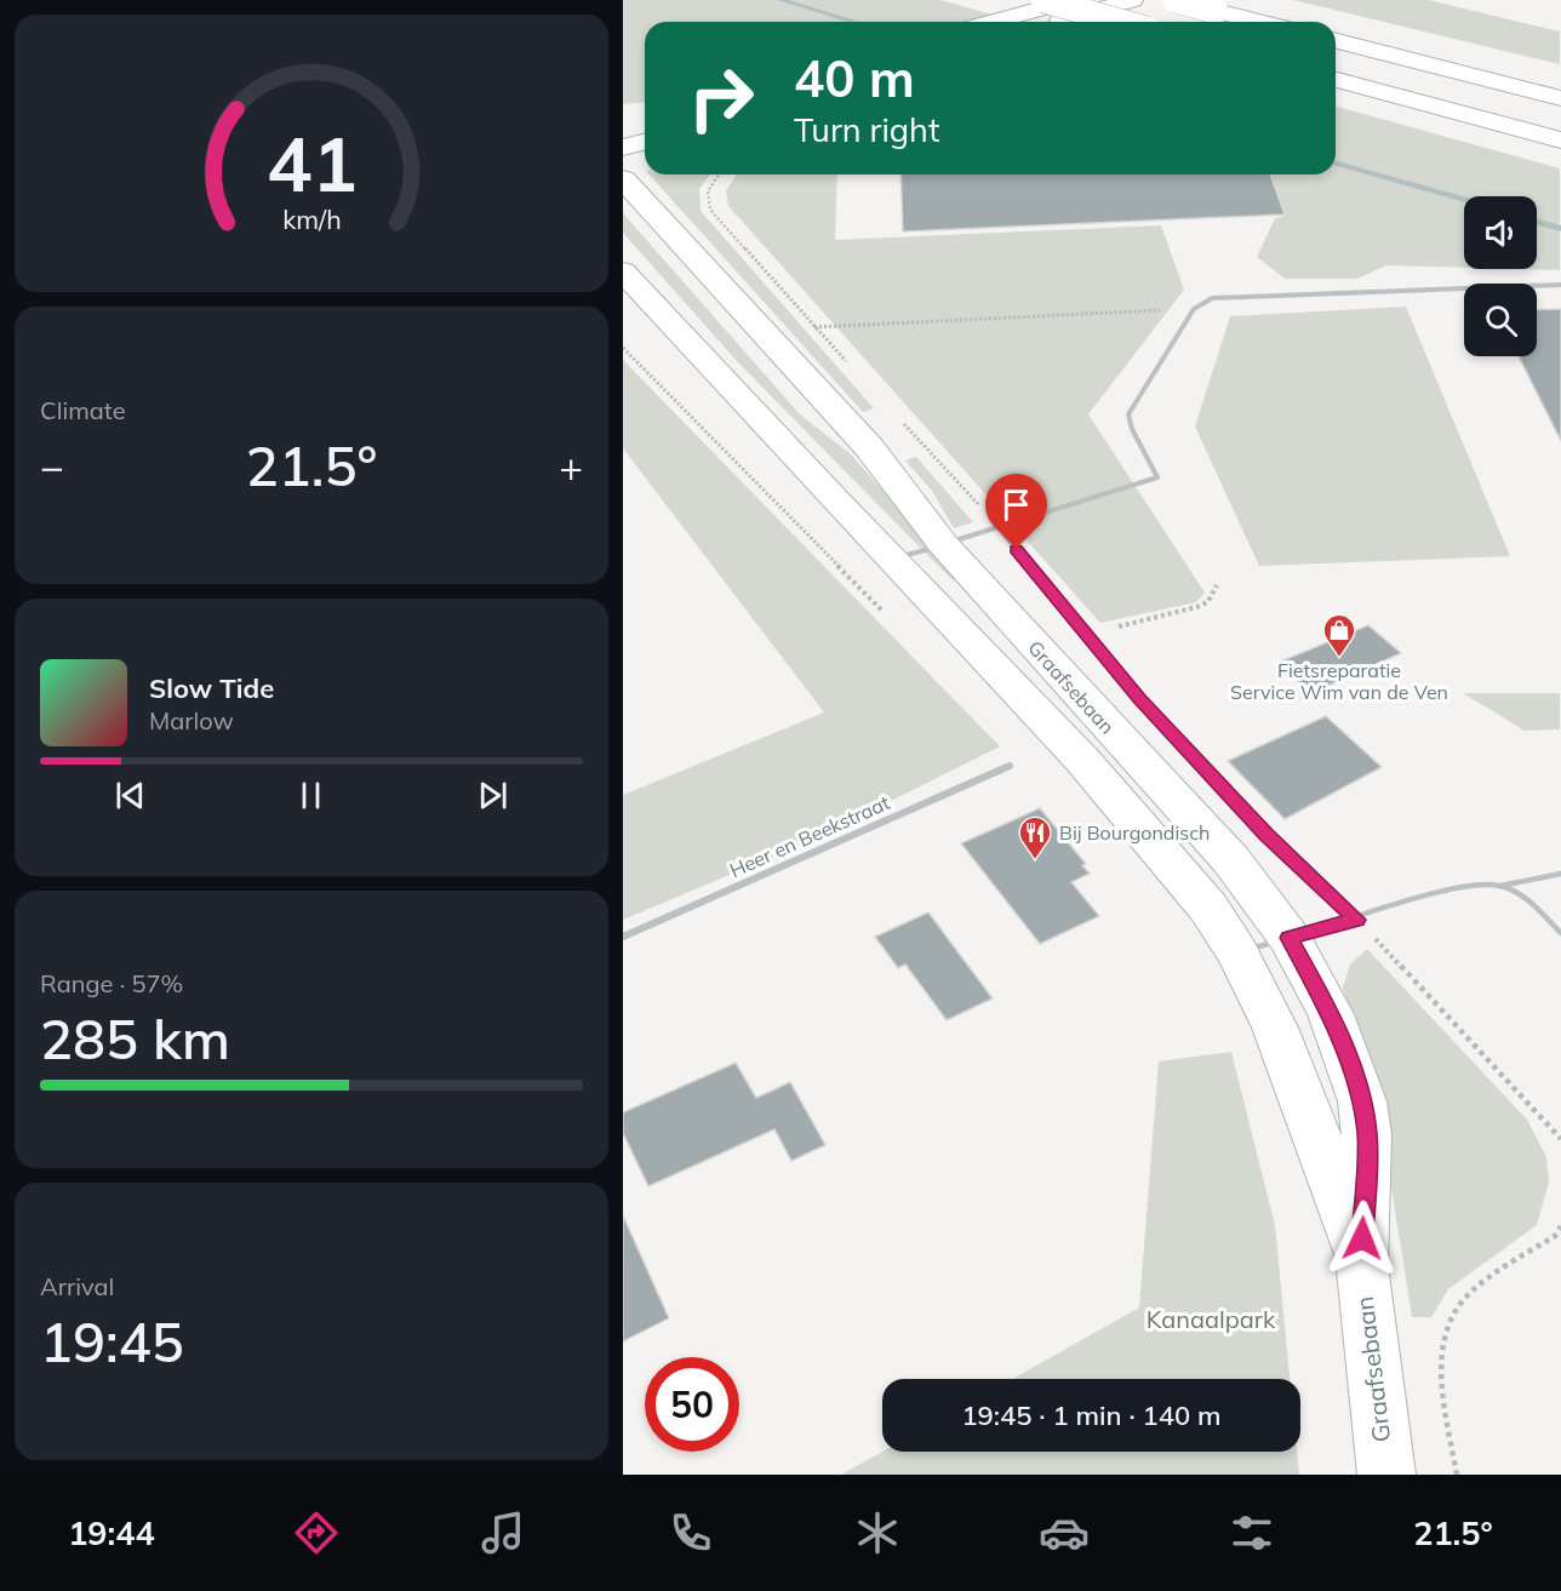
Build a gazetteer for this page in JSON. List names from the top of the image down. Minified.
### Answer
{"streets":{"main road":["Graafsebaan"],"street":["Heer en Beekstraat"]},"parks":["Kanaalpark"],"places":{"shop":["Fietsreparatie Service Wim van de Ven"],"restaurant":["Bij Bourgondisch"]},"page":{"turn":["40 m","Turn right"],"tile":["Climate",["Range · 57%","285 km"],["Arrival","19:45"]],"heat":["−","21.5°","+"],"song":["Slow Tide","Marlow"],"limit":"50","trip":"19:45 · 1 min · 140 m","tabs":["19:44","21.5°"],"gauge":["41","km/h"]}}
